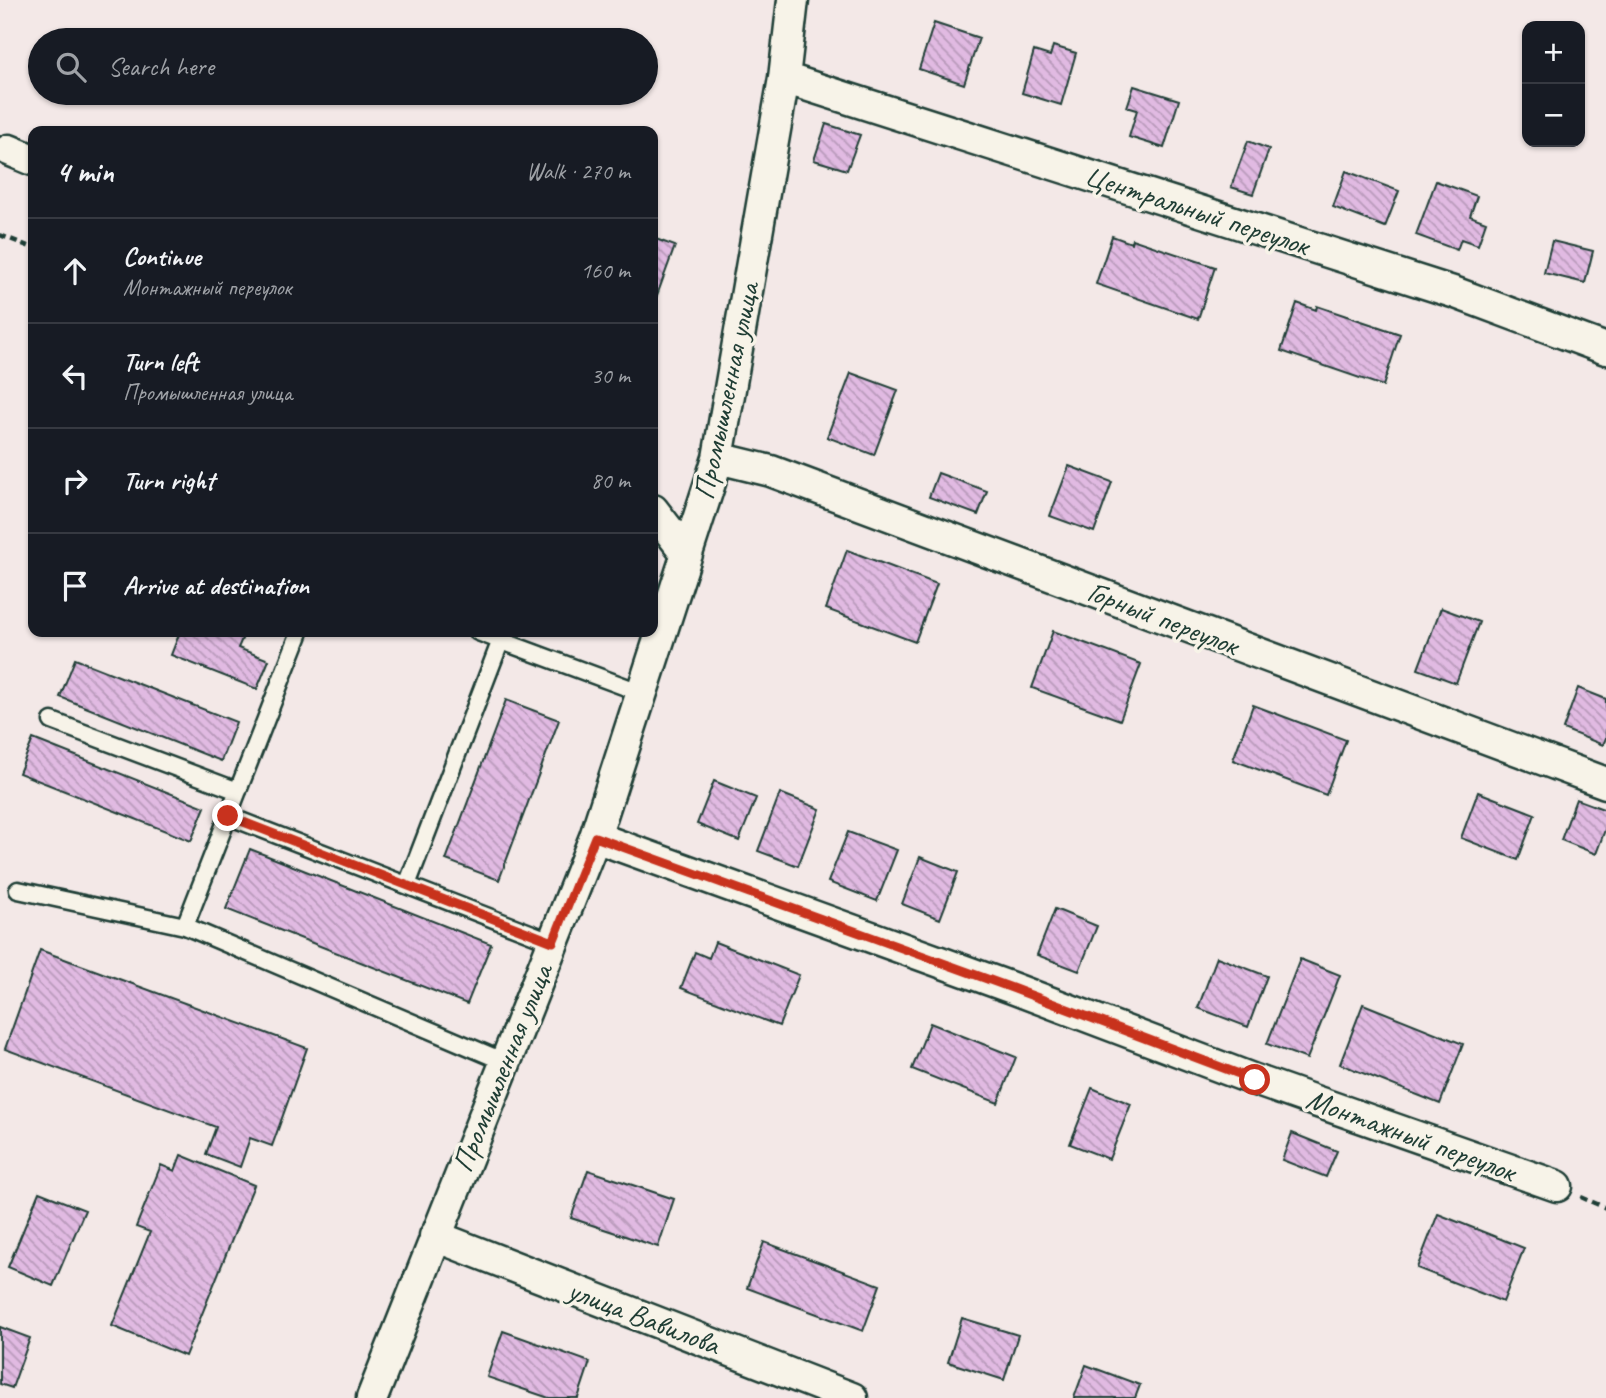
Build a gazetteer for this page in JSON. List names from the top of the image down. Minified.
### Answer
{"streets":{"street":["Центральный переулок","Промышленная улица","Горный переулок","Монтажный переулок","улица Вавилова"]},"crossings":[["Центральный переулок","Промышленная улица"],["Промышленная улица","Горный переулок"],["Промышленная улица","Монтажный переулок"],["Промышленная улица","улица Вавилова"]],"page":{"map_buttons":["+","−"],"search":"Search here","heading":["4 min","Walk · 270 m"],"list":[["Continue","Монтажный переулок","160 m"],["Turn left","Промышленная улица","30 m"],["Turn right","80 m"],"Arrive at destination"]}}
